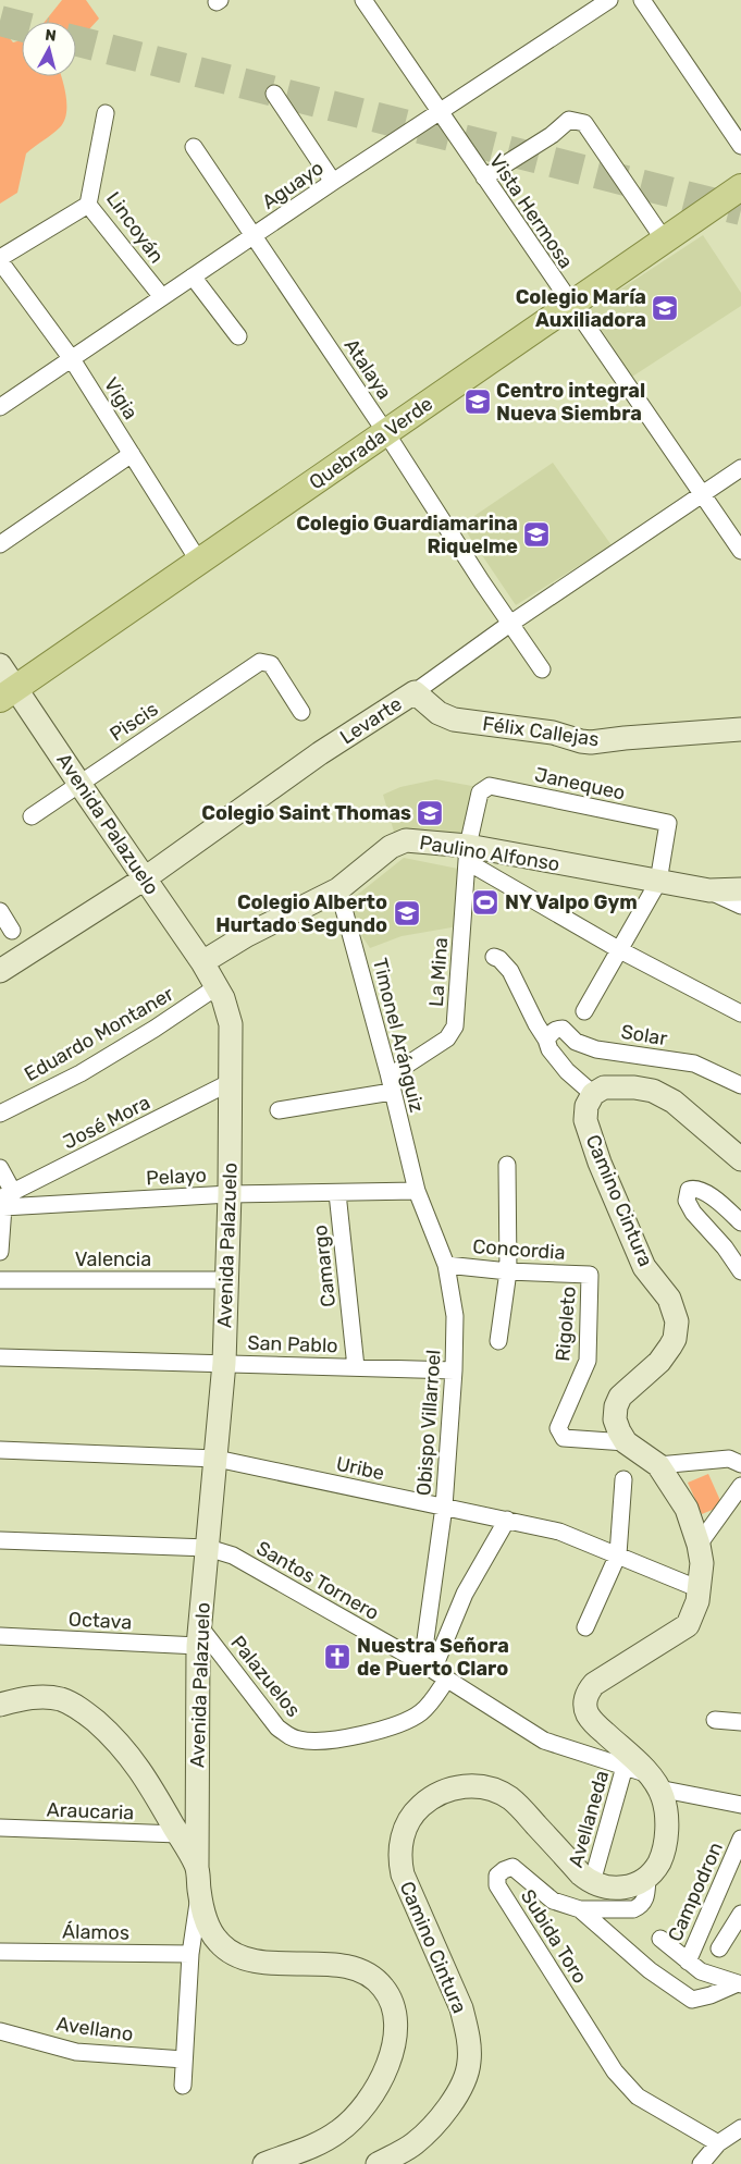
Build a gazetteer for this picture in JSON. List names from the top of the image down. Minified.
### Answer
{"streets":{"main road":["Quebrada Verde","Levarte","Félix Callejas","Avenida Palazuelo","Paulino Alfonso","Camino Cintura"],"street":["Aguayo","Vista Hermosa","Lincoyán","Atalaya","Vigia","Piscis","Janequeo","La Mina","Eduardo Montaner","Timonel Aránguiz","Solar","José Mora","Pelayo","Concordia","Valencia","Camargo","Rigoleto","San Pablo","Obispo Villarroel","Uribe","Santos Tornero","Octava","Palazuelos","Araucaria","Avellaneda","Campodron","Álamos","Subida Toro","Avellano"]},"crossings":[["Aguayo","Vista Hermosa"],["Aguayo","Lincoyán"],["Aguayo","Atalaya"],["Aguayo","Vigia"],["Vista Hermosa","Quebrada Verde"],["Vista Hermosa","Levarte"],["Atalaya","Quebrada Verde"],["Atalaya","Levarte"],["Vigia","Quebrada Verde"],["Quebrada Verde","Avenida Palazuelo"],["Levarte","Félix Callejas"],["Levarte","Avenida Palazuelo"],["Piscis","Avenida Palazuelo"],["Janequeo","Paulino Alfonso"],["Janequeo","La Mina"],["Avenida Palazuelo","Paulino Alfonso"],["Avenida Palazuelo","Eduardo Montaner"],["Avenida Palazuelo","José Mora"],["Avenida Palazuelo","Pelayo"],["Avenida Palazuelo","Valencia"],["Avenida Palazuelo","San Pablo"],["Avenida Palazuelo","Uribe"],["Avenida Palazuelo","Santos Tornero"],["Avenida Palazuelo","Octava"],["Avenida Palazuelo","Palazuelos"],["Paulino Alfonso","La Mina"],["Paulino Alfonso","Timonel Aránguiz"],["Timonel Aránguiz","Pelayo"],["Timonel Aránguiz","Obispo Villarroel"],["José Mora","Pelayo"],["Pelayo","Camargo"],["Pelayo","Obispo Villarroel"],["Camino Cintura","Rigoleto"],["Camino Cintura","Avellaneda"],["Camino Cintura","Subida Toro"],["Concordia","Rigoleto"],["Concordia","Obispo Villarroel"],["Camargo","San Pablo"],["San Pablo","Obispo Villarroel"],["Obispo Villarroel","Uribe"],["Obispo Villarroel","Santos Tornero"],["Obispo Villarroel","Palazuelos"],["Santos Tornero","Palazuelos"],["Santos Tornero","Avellaneda"],["Octava","Palazuelos"]],"places":{"school or university":["Colegio María Auxiliadora","Centro integral Nueva Siembra","Colegio Guardiamarina Riquelme","Colegio Saint Thomas","Colegio Alberto Hurtado Segundo"],"sports":["NY Valpo Gym"],"church":["Nuestra Señora de Puerto Claro"]},"north":"top"}
